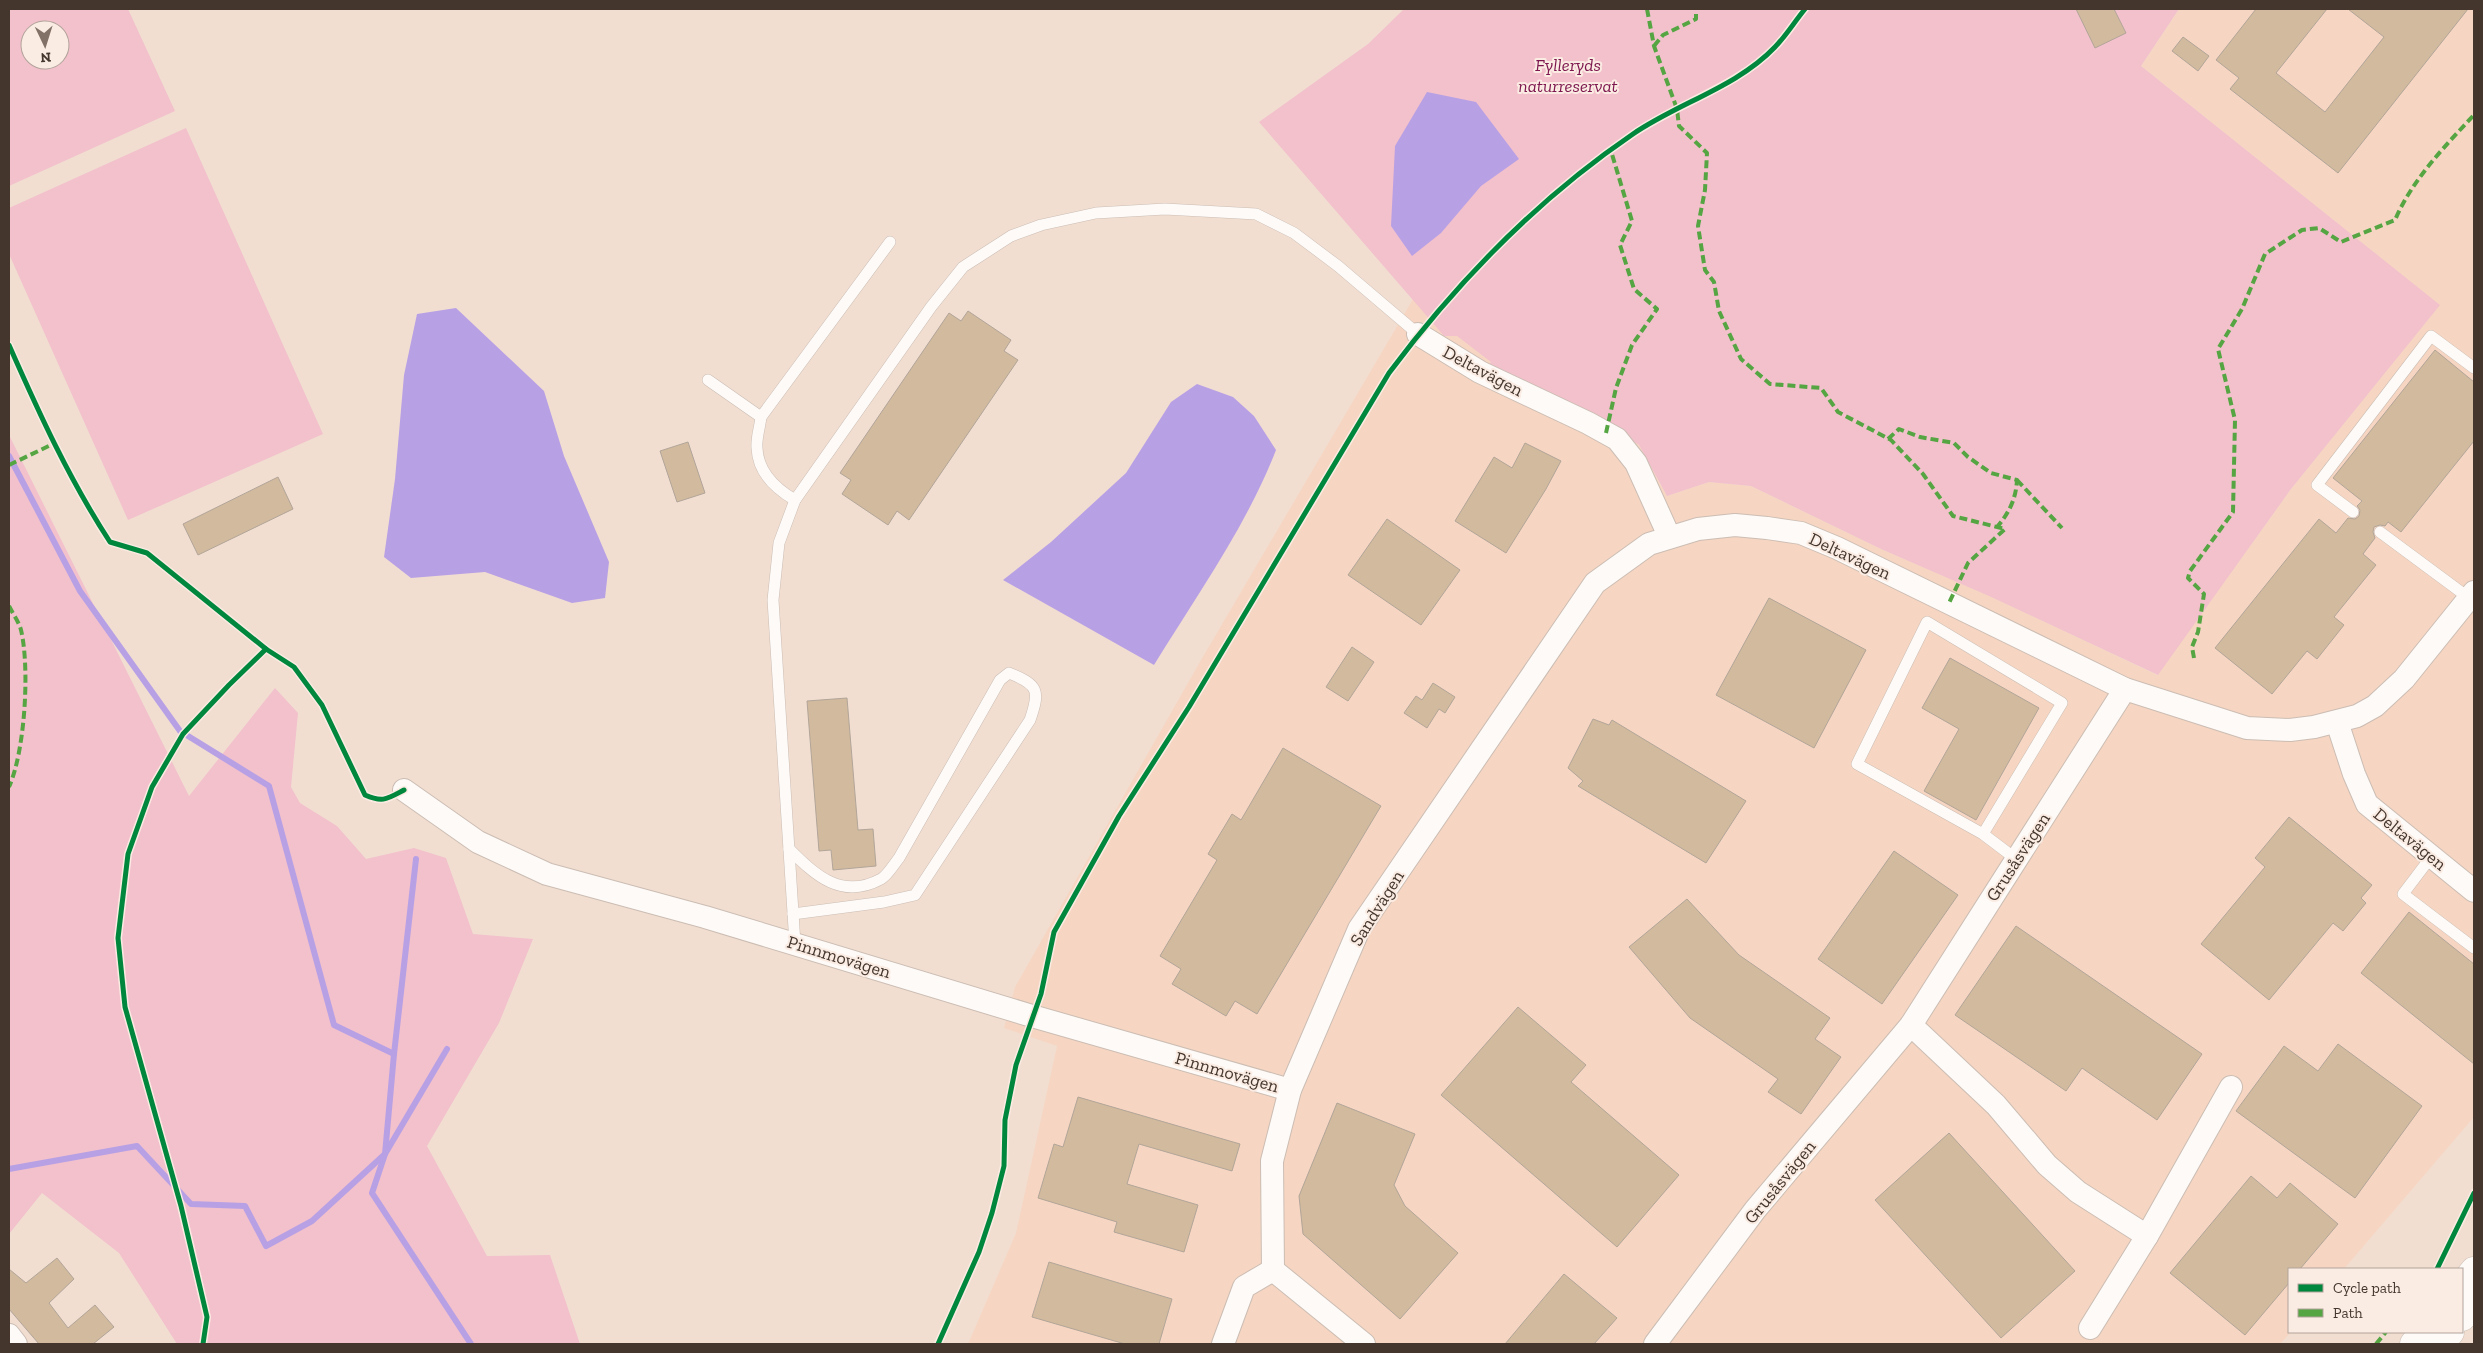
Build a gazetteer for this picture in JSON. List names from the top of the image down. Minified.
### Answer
{"streets":{"street":["Deltavägen","Grusåsvägen","Sandvägen","Pinnmovägen"]},"crossings":[["Deltavägen","Grusåsvägen"],["Deltavägen","Sandvägen"],["Sandvägen","Pinnmovägen"]],"parks":["Fylleryds naturreservat"],"legend":["Cycle path","Path"],"north":"bottom"}
